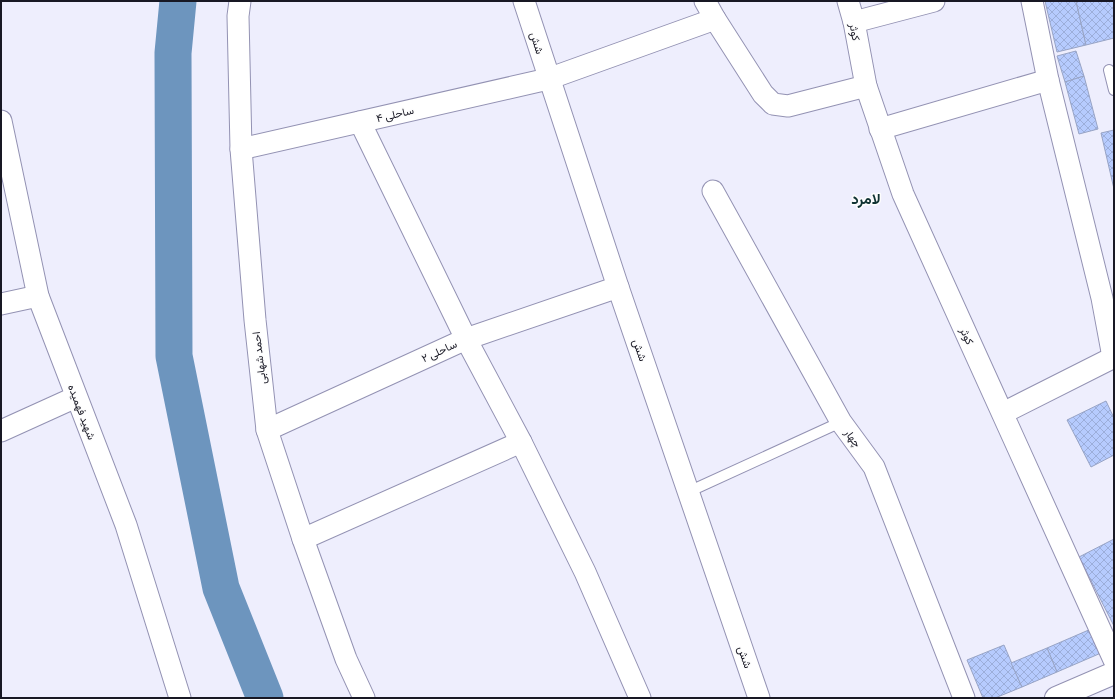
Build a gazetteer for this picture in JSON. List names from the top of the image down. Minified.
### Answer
{"streets":{"street":["کوثر","شش","ساحلی ۴","ساحلی ۲","احمد شهابی","شهید فهمیده","چهار"]},"crossings":[["شش","ساحلی ۴"],["شش","ساحلی ۲"],["ساحلی ۴","احمد شهابی"],["ساحلی ۲","احمد شهابی"]],"districts":["لامرد"]}
